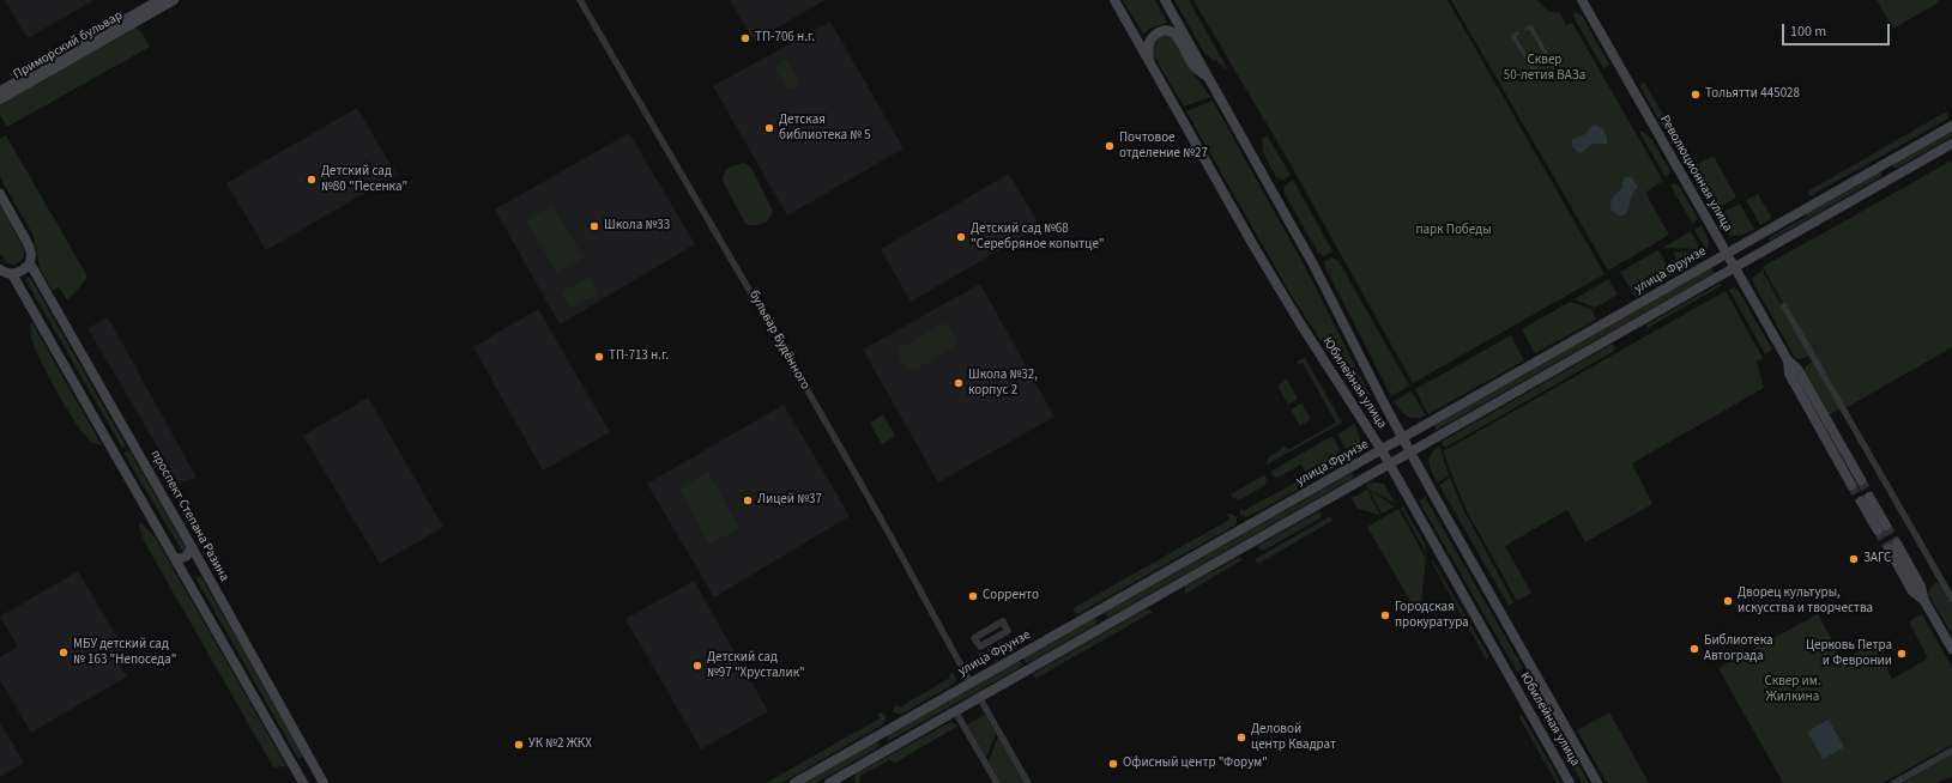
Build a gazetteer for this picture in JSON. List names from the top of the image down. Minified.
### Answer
{"streets":{"main road":["Приморский бульвар","Революционная улица","улица Фрунзе","Юбилейная улица","проспект Степана Разина"],"street":["бульвар Будённого"]},"crossings":[["Революционная улица","улица Фрунзе"],["улица Фрунзе","бульвар Будённого"],["улица Фрунзе","Юбилейная улица"]],"parks":["Сквер 50-летия ВАЗа","парк Победы","Сквер им. Жилкина"],"places":["ТП-706 н.г.","Тольятти 445028","Детская библиотека № 5","Почтовое отделение №27","Детский сад №80 \"Песенка\"","Школа №33","Детский сад №68 \"Серебряное копытце\"","ТП-713 н.г.","Школа №32, корпус 2","Лицей №37","ЗАГС","Сорренто","Дворец культуры, искусства и творчества","Городская прокуратура","Библиотека Автограда","МБУ детский сад № 163 \"Непоседа\"","Церковь Петра и Февронии","Детский сад №97 \"Хрусталик\"","Деловой центр Квадрат","УК №2 ЖКХ","Офисный центр \"Форум\""],"scale_bar":"100 m"}
